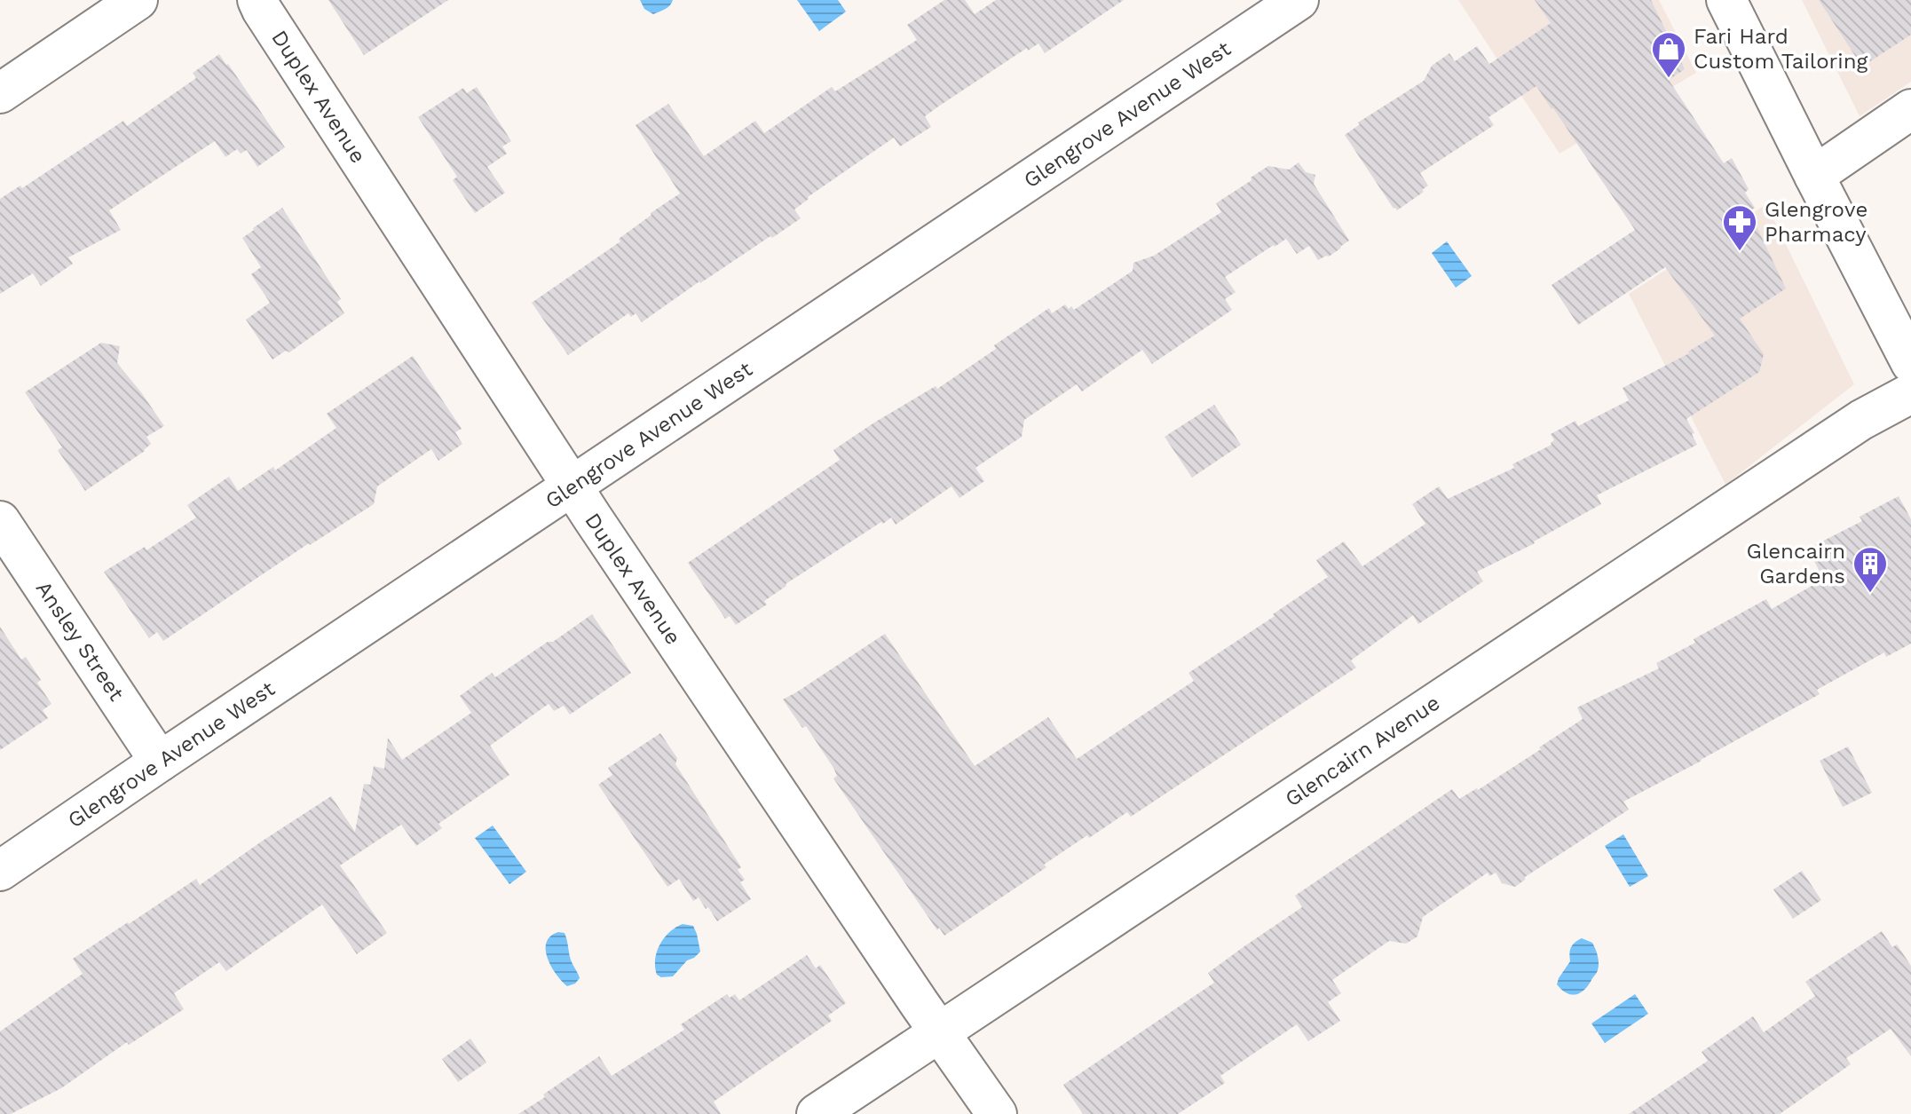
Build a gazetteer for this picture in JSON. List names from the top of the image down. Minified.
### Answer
{"streets":{"street":["Duplex Avenue","Glengrove Avenue West","Ansley Street","Glencairn Avenue"]},"crossings":[["Duplex Avenue","Glengrove Avenue West"],["Duplex Avenue","Glencairn Avenue"],["Glengrove Avenue West","Ansley Street"]],"places":{"shop":["Fari Hard Custom Tailoring"],"pharmacy":["Glengrove Pharmacy"],"building":["Glencairn Gardens"]}}
